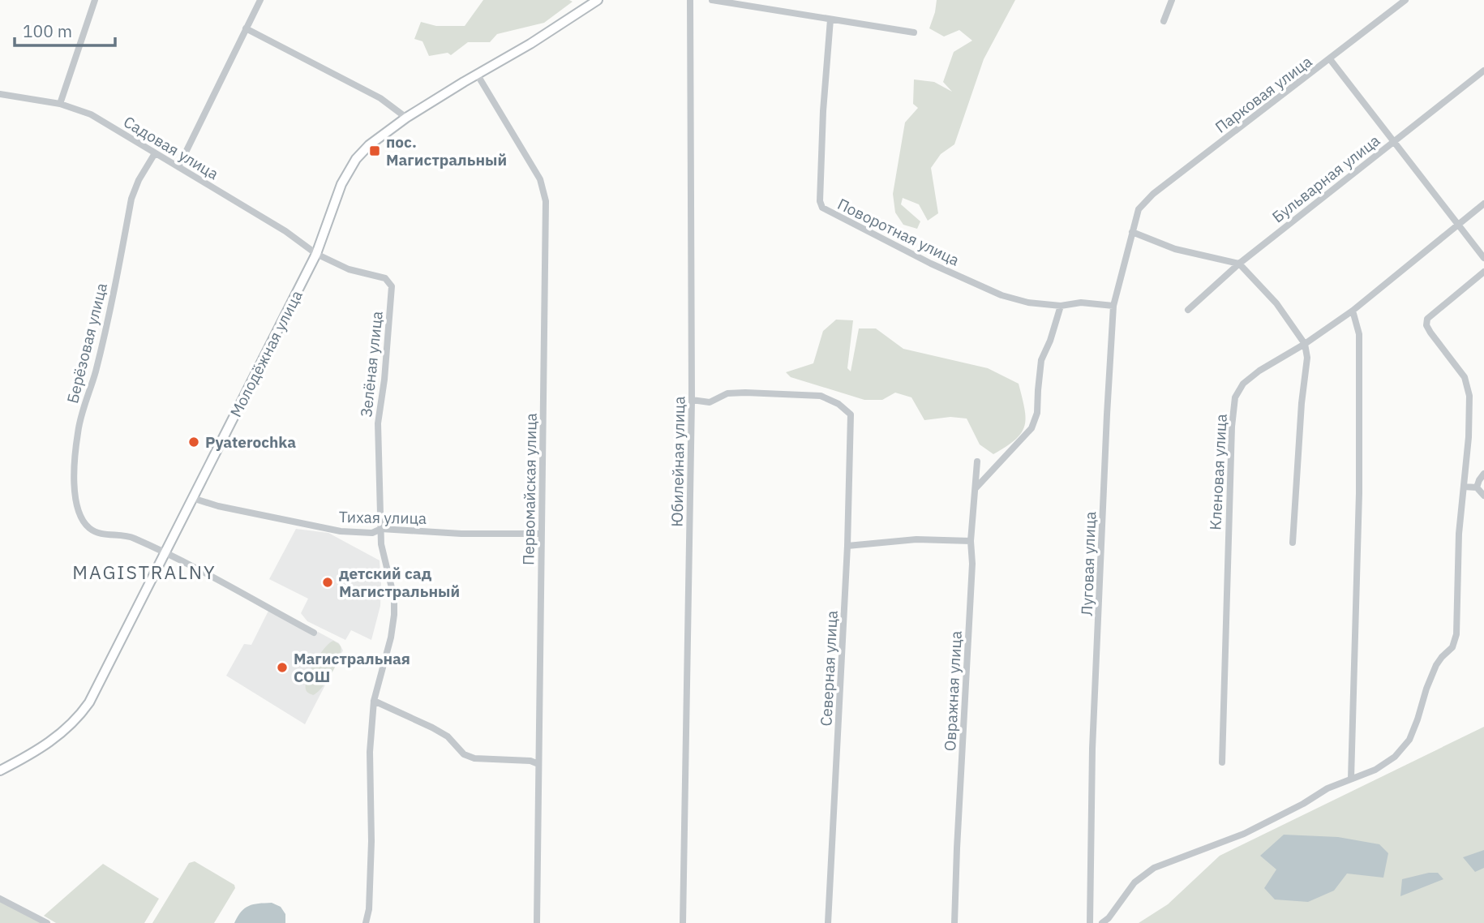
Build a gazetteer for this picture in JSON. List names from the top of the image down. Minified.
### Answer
{"streets":{"street":["Парковая улица","Садовая улица","Бульварная улица","Поворотная улица","Берёзовая улица","Молодёжная улица","Зелёная улица","Юбилейная улица","Кленовая улица","Первомайская улица","Тихая улица","Луговая улица","Северная улица","Овражная улица"]},"crossings":[["Парковая улица","Луговая улица"],["Садовая улица","Берёзовая улица"],["Садовая улица","Молодёжная улица"],["Садовая улица","Зелёная улица"],["Поворотная улица","Луговая улица"],["Берёзовая улица","Молодёжная улица"],["Молодёжная улица","Зелёная улица"],["Молодёжная улица","Первомайская улица"],["Молодёжная улица","Тихая улица"],["Зелёная улица","Тихая улица"],["Юбилейная улица","Северная улица"],["Первомайская улица","Тихая улица"]],"districts":["MAGISTRALNY"],"places":{"transit":["пос. Магистральный"],"other":["Pyaterochka","детский сад Магистральный","Магистральная СОШ"]},"scale_bar":"100 m"}
